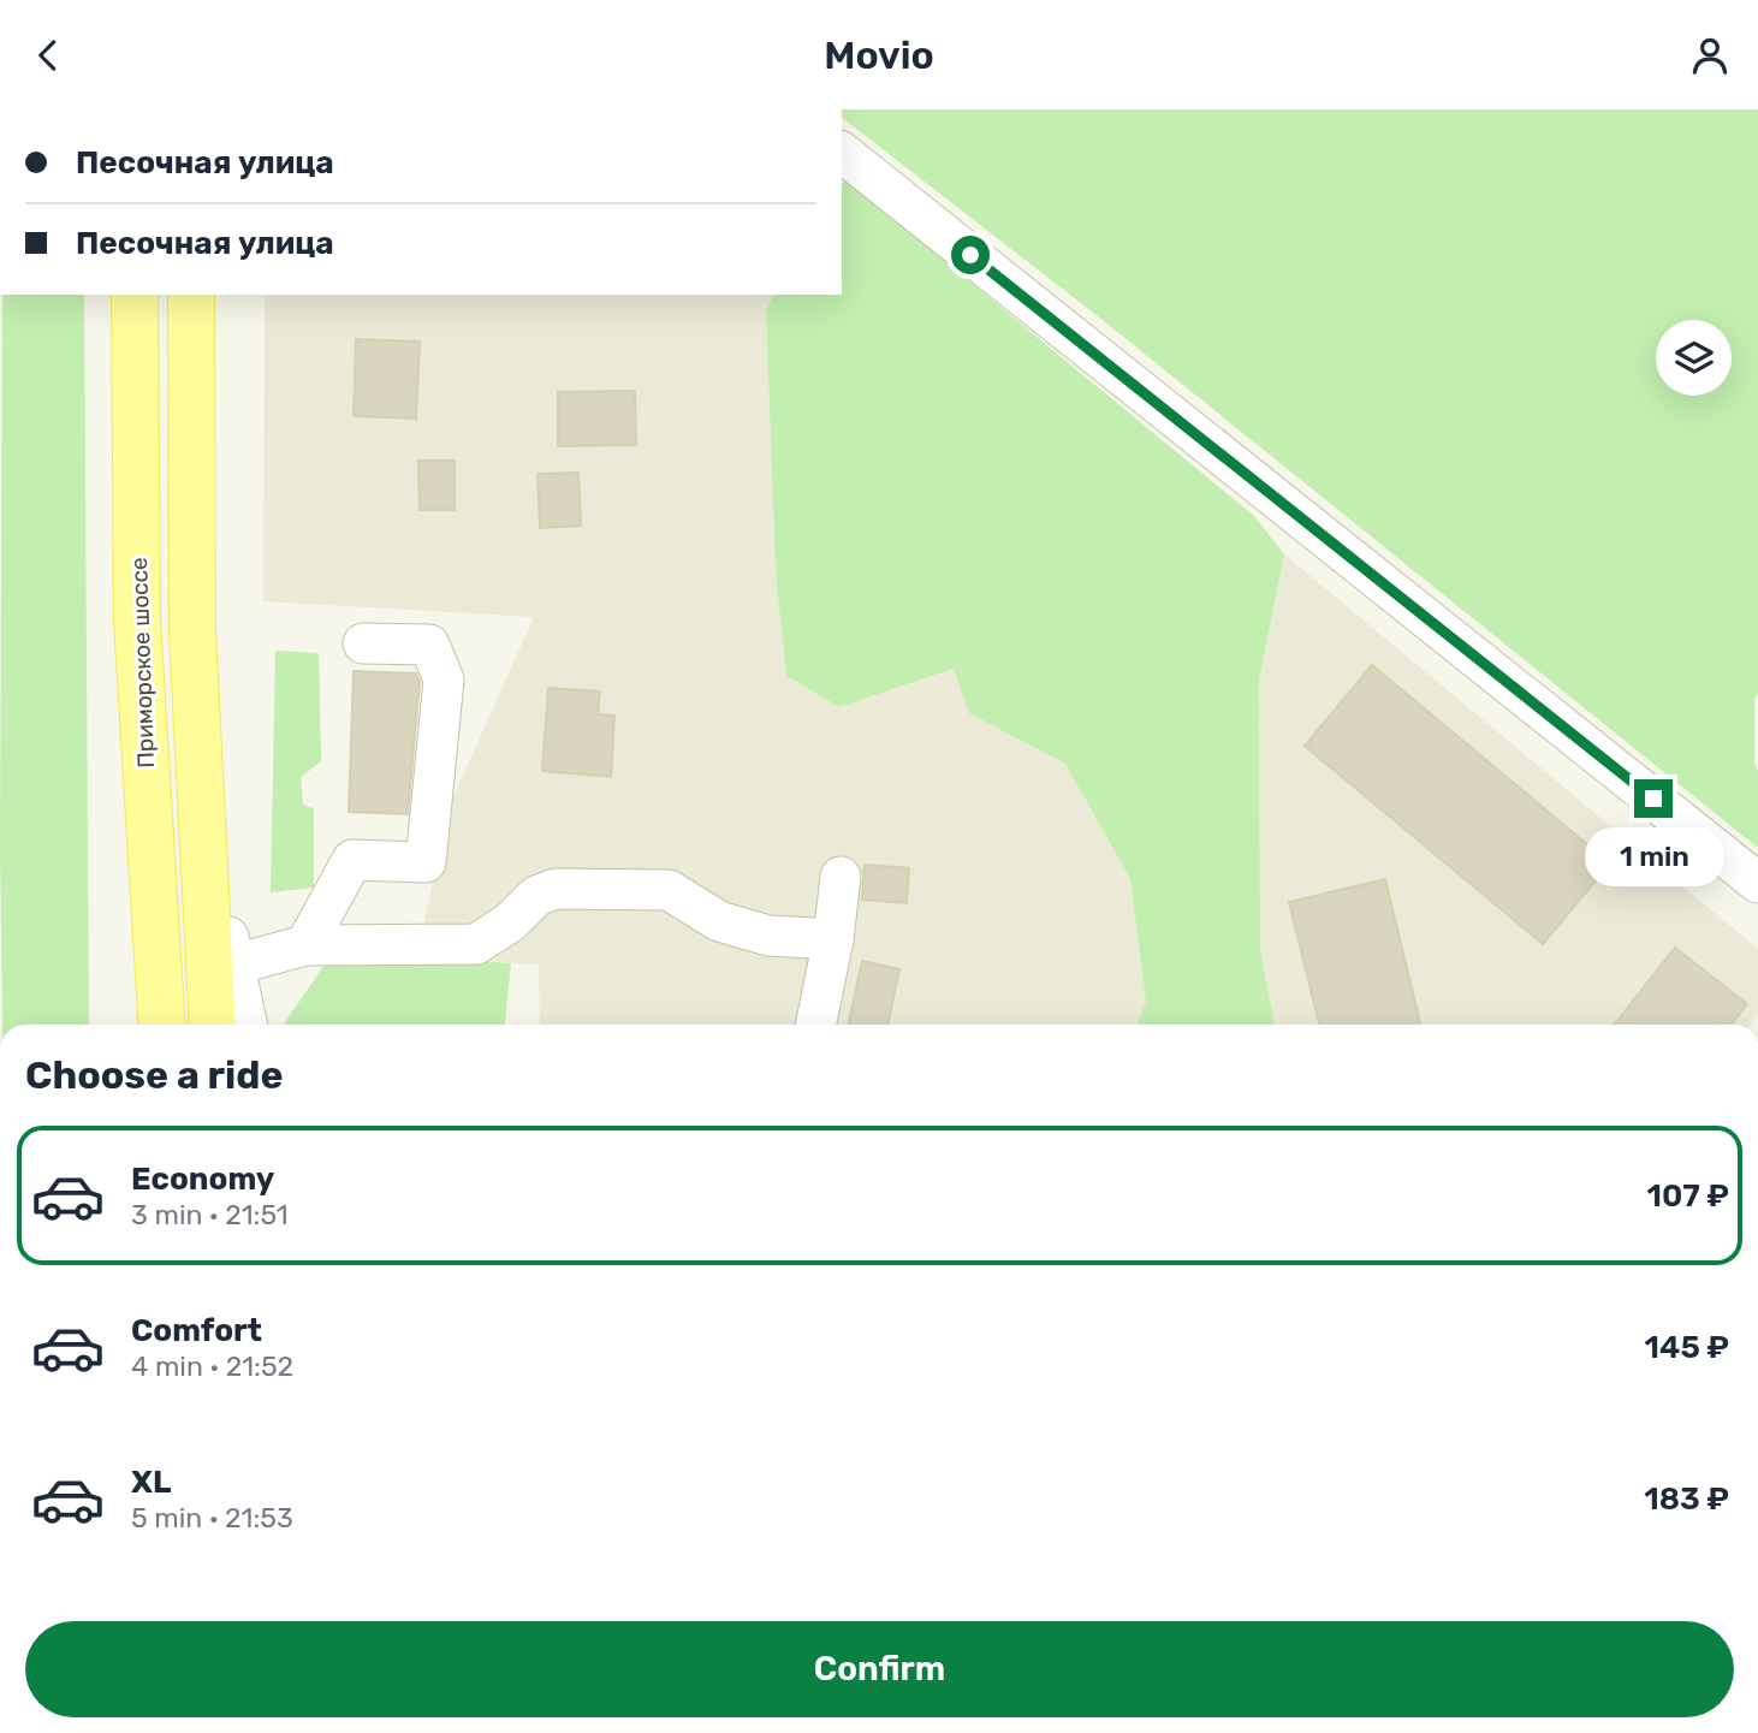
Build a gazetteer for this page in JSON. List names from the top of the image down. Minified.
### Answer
{"streets":{"main road":["Приморское шоссе"]},"page":{"header":"Movio","banner":["Песочная улица","Песочная улица"],"bubble":"1 min","heading":"Choose a ride","list":[{"name":"Economy","note":"3 min · 21:51","value":"107 ₽"},{"name":"Comfort","note":"4 min · 21:52","value":"145 ₽"},{"name":"XL","note":"5 min · 21:53","value":"183 ₽"}],"buttons":"Confirm"}}
